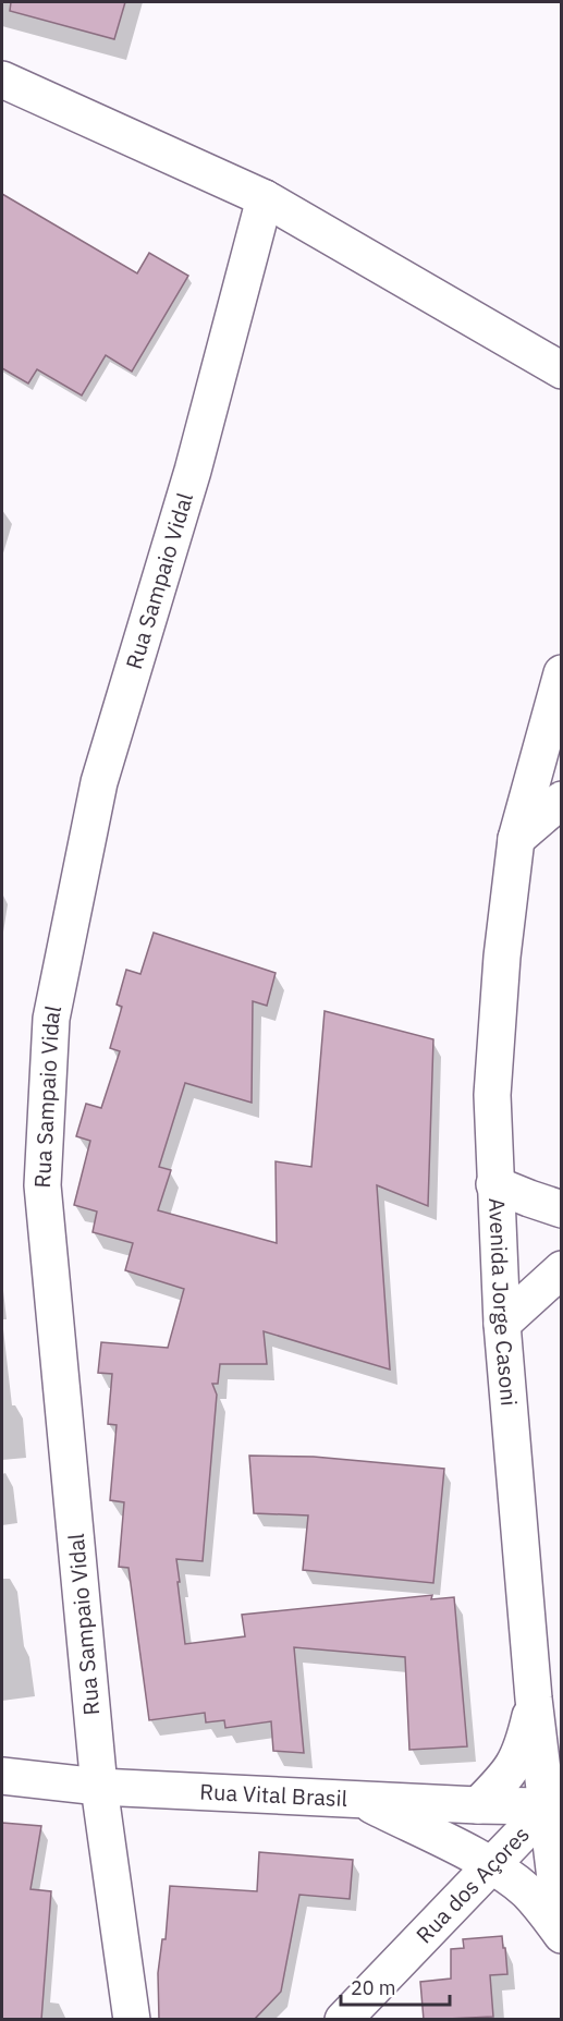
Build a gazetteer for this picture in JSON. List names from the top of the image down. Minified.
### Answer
{"streets":{"street":["Rua Sampaio Vidal","Avenida Jorge Casoni","Rua Vital Brasil","Rua dos Açores"]},"crossings":[["Rua Sampaio Vidal","Rua Vital Brasil"],["Avenida Jorge Casoni","Rua Vital Brasil"],["Avenida Jorge Casoni","Rua dos Açores"],["Rua Vital Brasil","Rua dos Açores"]],"scale_bar":"20 m"}
